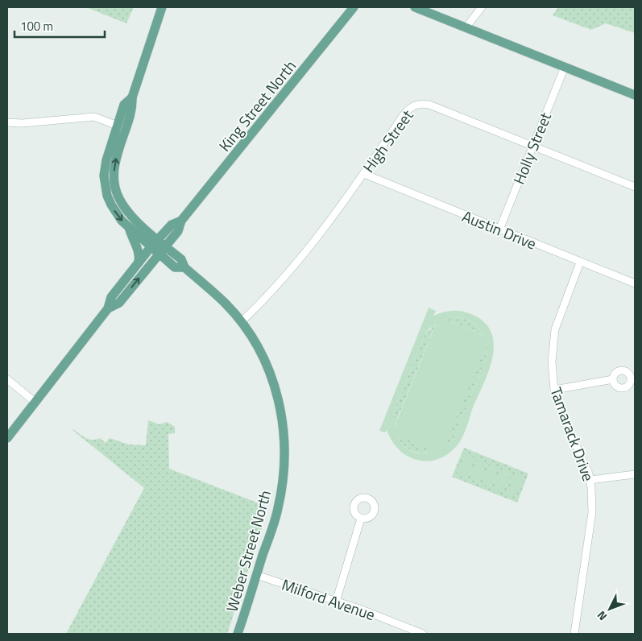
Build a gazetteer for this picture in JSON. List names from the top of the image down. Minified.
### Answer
{"streets":{"main road":["King Street North","Weber Street North"],"street":["High Street","Holly Street","Austin Drive","Tamarack Drive","Milford Avenue"]},"crossings":[["King Street North","Weber Street North"],["High Street","Holly Street"],["High Street","Austin Drive"],["High Street","Weber Street North"],["Holly Street","Austin Drive"],["Austin Drive","Tamarack Drive"],["Weber Street North","Milford Avenue"]],"scale_bar":"100 m","north":"bottom left"}
